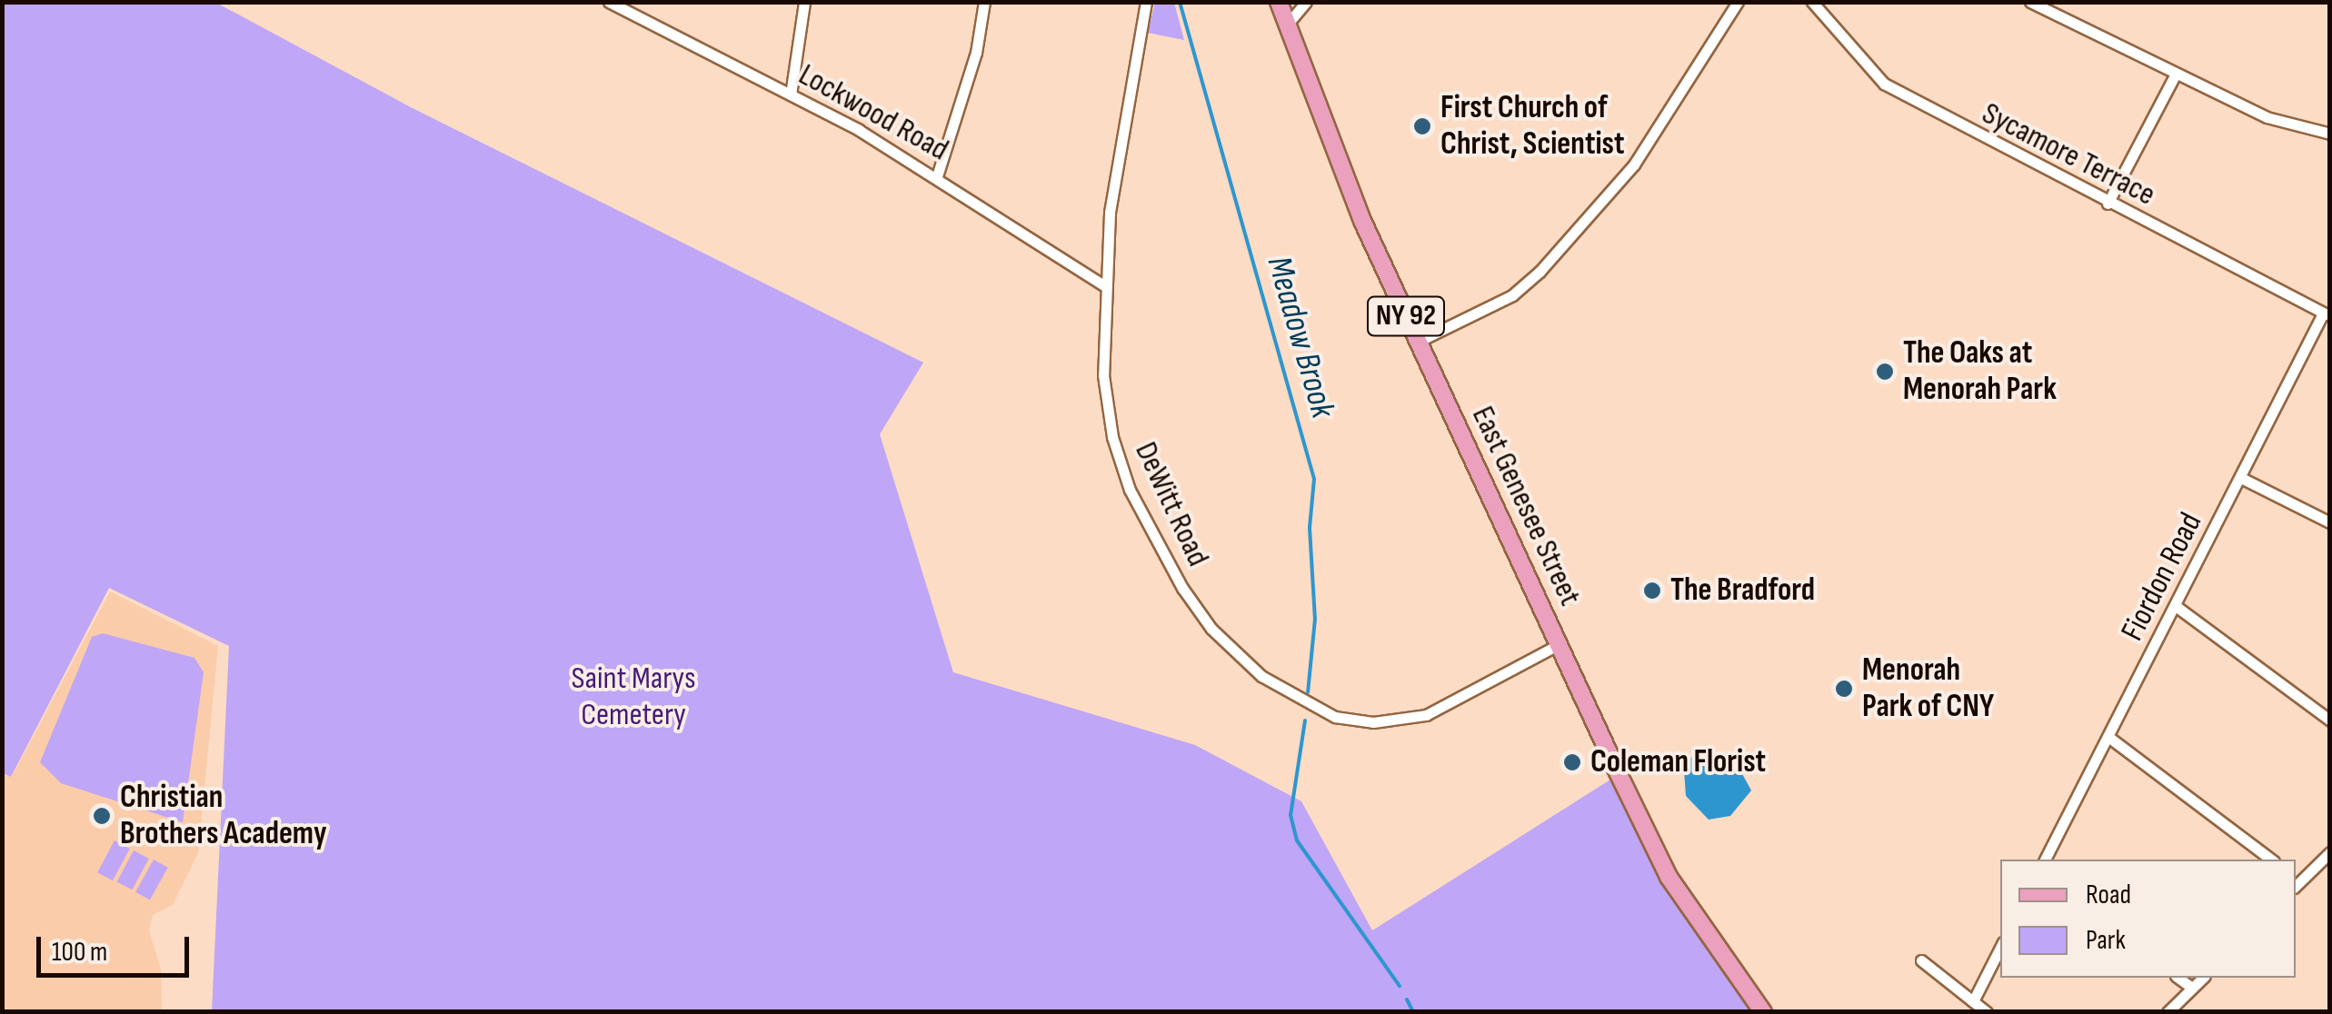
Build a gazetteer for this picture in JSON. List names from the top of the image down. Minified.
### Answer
{"streets":{"main road":["NY 92","East Genesee Street"],"street":["Lockwood Road","Sycamore Terrace","DeWitt Road","Fiordon Road"]},"crossings":[["Lockwood Road","DeWitt Road"],["Sycamore Terrace","Fiordon Road"],["DeWitt Road","East Genesee Street"]],"water":["Meadow Brook"],"parks":["Saint Marys Cemetery"],"places":["First Church of Christ, Scientist","The Oaks at Menorah Park","The Bradford","Menorah Park of CNY","Coleman Florist","Christian Brothers Academy"],"legend":["Road","Park"],"scale_bar":"100 m"}
